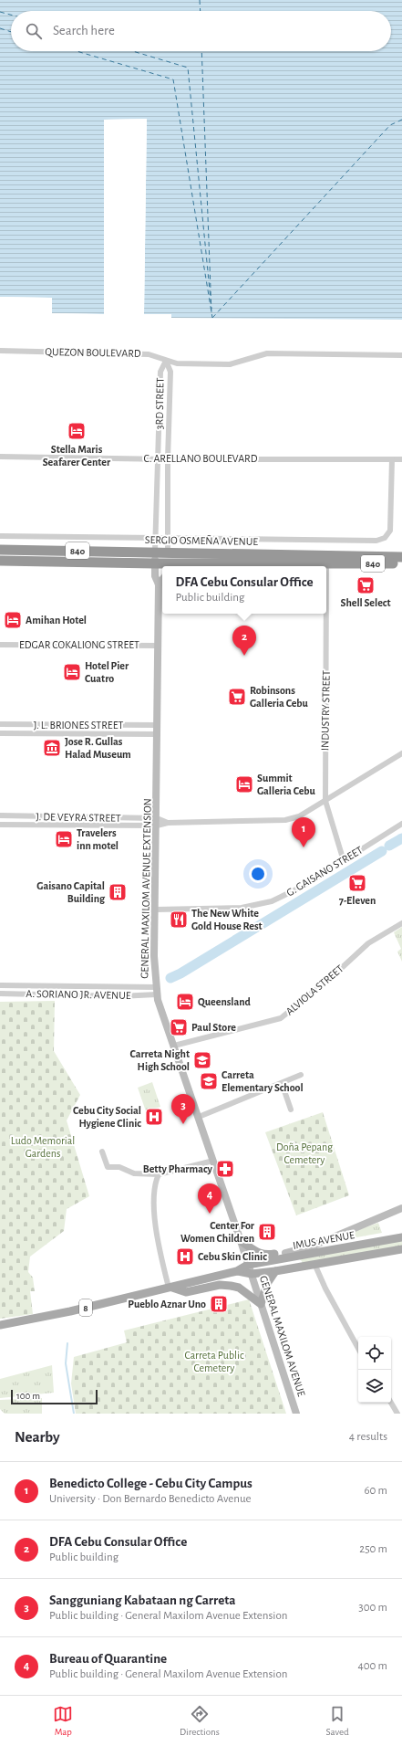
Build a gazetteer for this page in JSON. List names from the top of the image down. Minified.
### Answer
{"streets":{"highway":["SERGIO OSMEÑA AVENUE","840"],"main road":["GENERAL MAXILOM AVENUE EXTENSION","IMUS AVENUE","8","GENERAL MAXILOM AVENUE"],"street":["QUEZON BOULEVARD","3RD STREET","C. ARELLANO BOULEVARD","EDGAR COKALIONG STREET","INDUSTRY STREET","J. L. BRIONES STREET","J. DE VEYRA STREET","G. GAISANO STREET","ALVIOLA STREET","A. SORIANO JR. AVENUE"]},"crossings":[["QUEZON BOULEVARD","3RD STREET"],["3RD STREET","C. ARELLANO BOULEVARD"],["3RD STREET","SERGIO OSMEÑA AVENUE"],["3RD STREET","GENERAL MAXILOM AVENUE EXTENSION"],["SERGIO OSMEÑA AVENUE","INDUSTRY STREET"],["SERGIO OSMEÑA AVENUE","GENERAL MAXILOM AVENUE EXTENSION"],["EDGAR COKALIONG STREET","GENERAL MAXILOM AVENUE EXTENSION"],["INDUSTRY STREET","G. GAISANO STREET"],["J. L. BRIONES STREET","GENERAL MAXILOM AVENUE EXTENSION"],["J. DE VEYRA STREET","GENERAL MAXILOM AVENUE EXTENSION"],["G. GAISANO STREET","GENERAL MAXILOM AVENUE EXTENSION"],["GENERAL MAXILOM AVENUE EXTENSION","ALVIOLA STREET"],["GENERAL MAXILOM AVENUE EXTENSION","A. SORIANO JR. AVENUE"],["GENERAL MAXILOM AVENUE EXTENSION","IMUS AVENUE"],["GENERAL MAXILOM AVENUE EXTENSION","8"],["GENERAL MAXILOM AVENUE EXTENSION","GENERAL MAXILOM AVENUE"],["IMUS AVENUE","8"],["IMUS AVENUE","GENERAL MAXILOM AVENUE"],["8","GENERAL MAXILOM AVENUE"]],"parks":["Ludo Memorial Gardens","Doña Pepang Cemetery","Carreta Public Cemetery"],"places":{"hotel":["Stella Maris Seafarer Center","Amihan Hotel","Hotel Pier Cuatro","Summit Galleria Cebu","Travelers inn motel","Queensland"],"supermarket":["Shell Select","Robinsons Galleria Cebu","7-Eleven","Paul Store"],"museum":["Jose R. Gullas Halad Museum"],"building":["Gaisano Capital Building","Center For Women Children","Pueblo Aznar Uno"],"restaurant":["The New White Gold House Rest"],"school or university":["Carreta Night High School","Carreta Elementary School"],"hospital":["Cebu City Social Hygiene Clinic","Cebu Skin Clinic"],"pharmacy":["Betty Pharmacy"]},"scale_bar":"100 m","page":{"search":"Search here","popup":["DFA Cebu Consular Office","Public building"],"pins":["2","1","3","4"],"scale":"100 m","heading":["Nearby","4 results"],"list":[{"mark":"1","name":"Benedicto College - Cebu City Campus","note":"University · Don Bernardo Benedicto Avenue","value":"60 m"},{"mark":"2","name":"DFA Cebu Consular Office","note":"Public building","value":"250 m"},{"mark":"3","name":"Sangguniang Kabataan ng Carreta","note":"Public building · General Maxilom Avenue Extension","value":"300 m"},{"mark":"4","name":"Bureau of Quarantine","note":"Public building · General Maxilom Avenue Extension","value":"400 m"}],"nav":["Map","Directions","Saved"]}}
